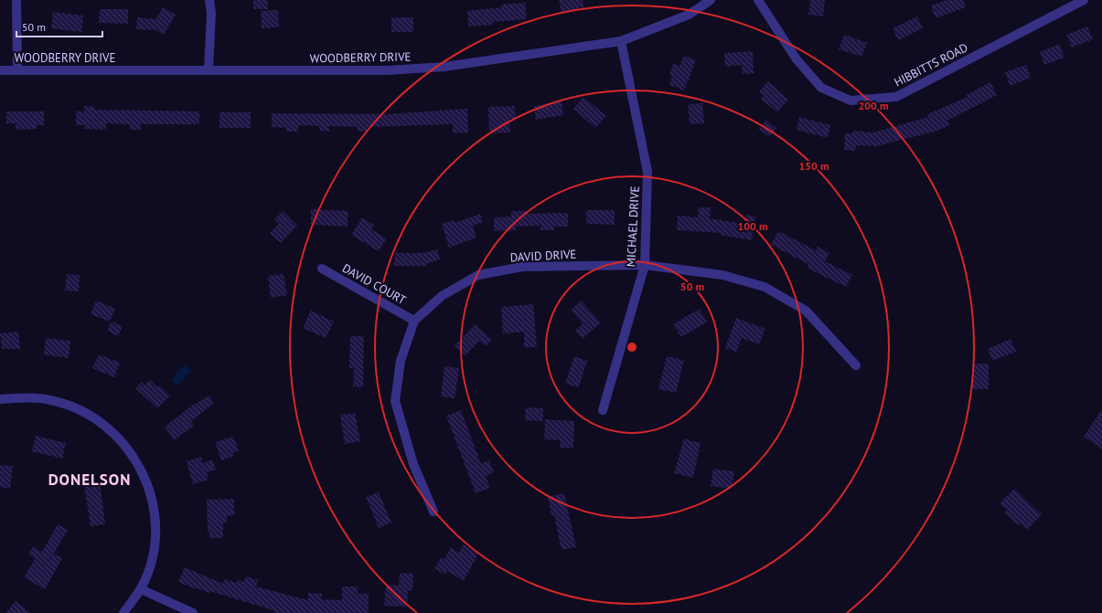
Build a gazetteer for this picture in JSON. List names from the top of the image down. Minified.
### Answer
{"streets":{"street":["WOODBERRY DRIVE","HIBBITTS ROAD","MICHAEL DRIVE","DAVID DRIVE","DAVID COURT"]},"crossings":[["WOODBERRY DRIVE","MICHAEL DRIVE"],["MICHAEL DRIVE","DAVID DRIVE"],["DAVID DRIVE","DAVID COURT"]],"districts":["DONELSON"],"scale_bar":"50 m","rings":["200 m","150 m","100 m","50 m"]}
